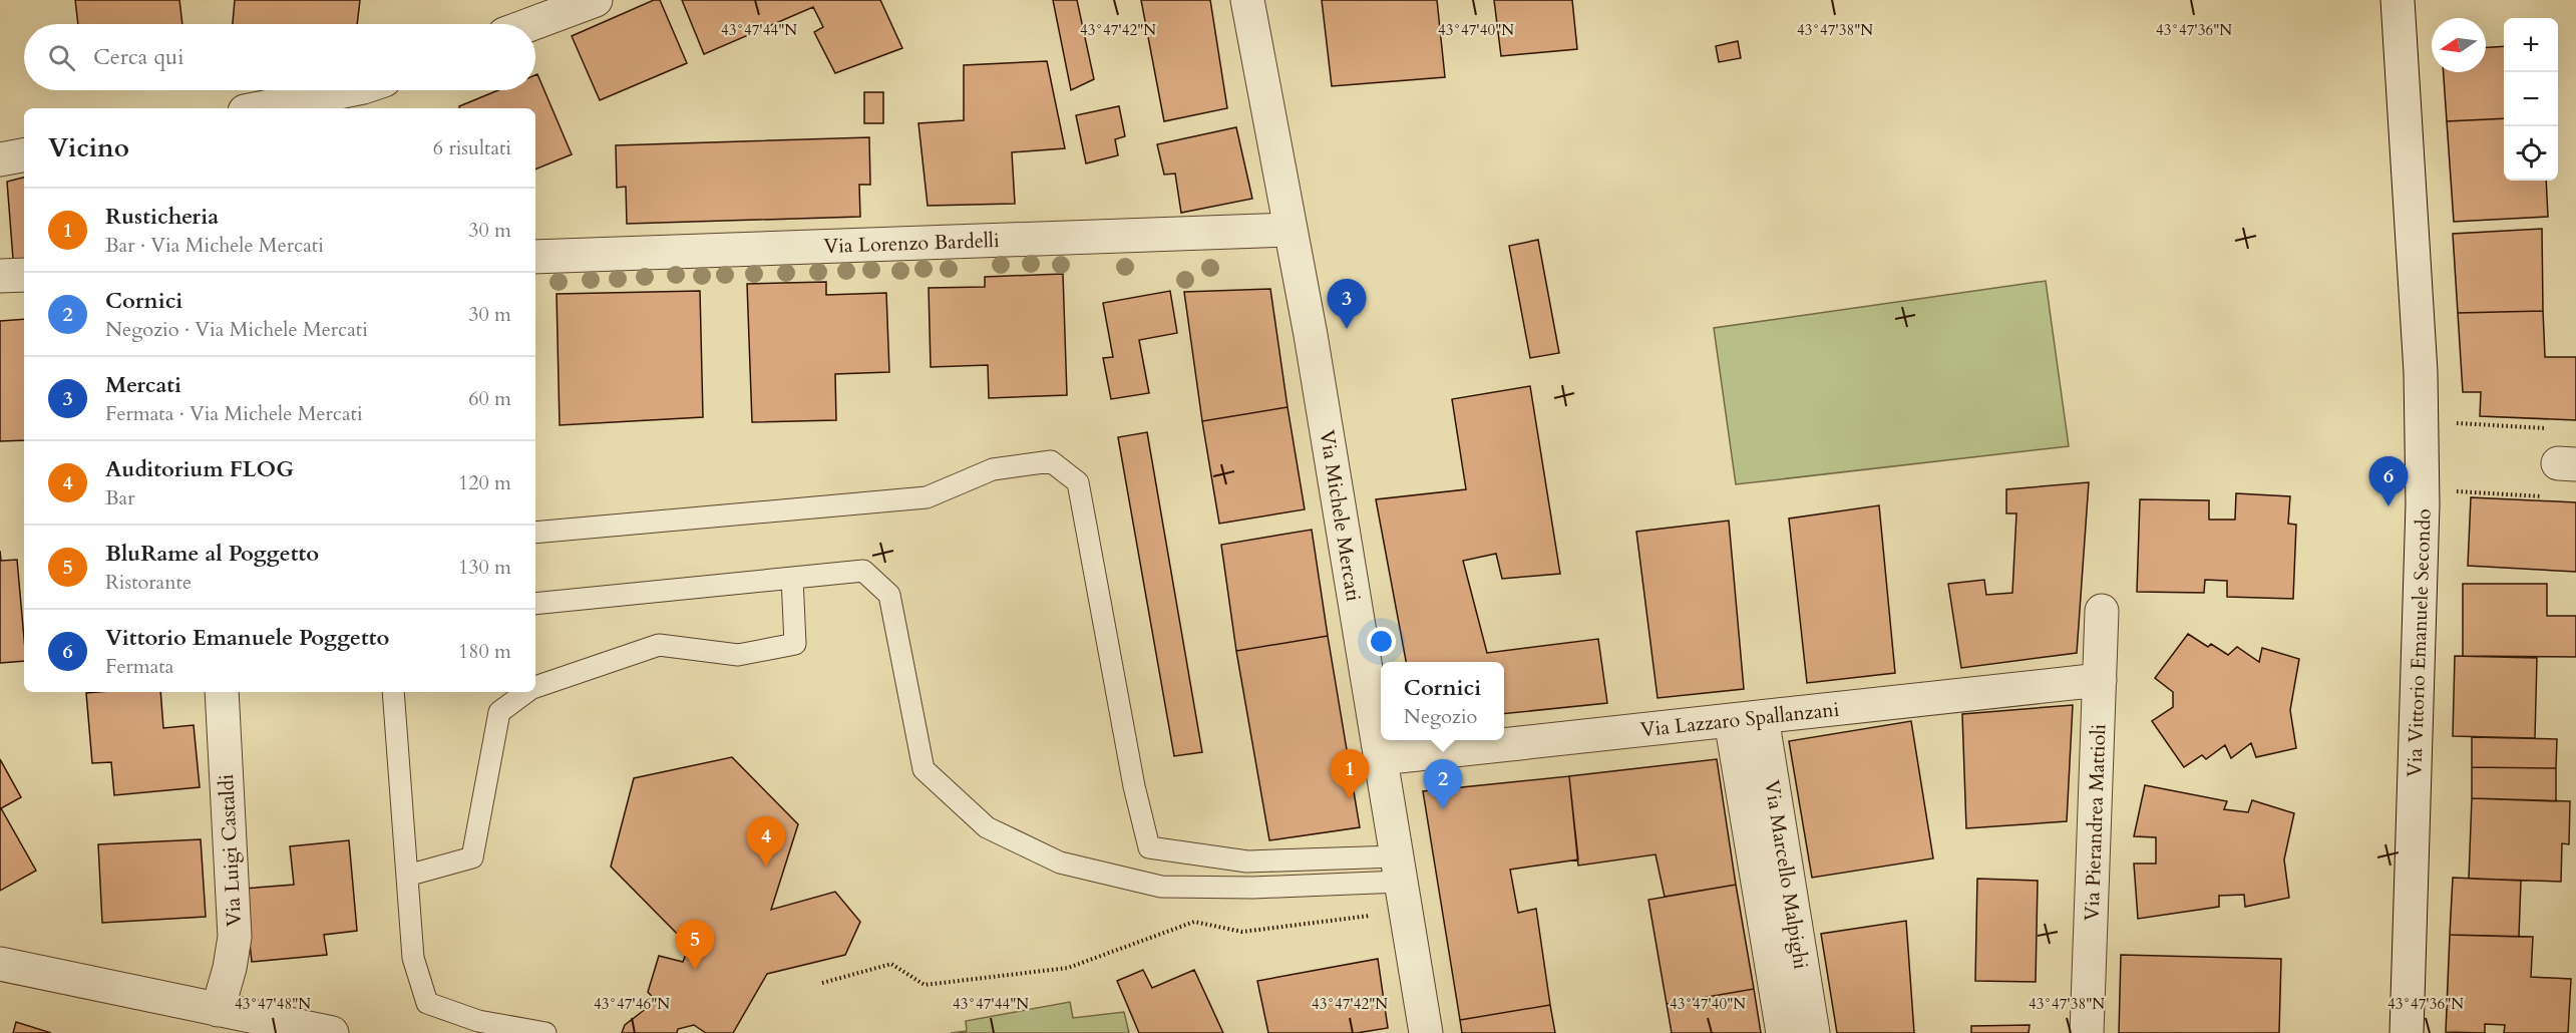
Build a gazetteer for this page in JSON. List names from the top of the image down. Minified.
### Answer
{"streets":{"street":["Via Lorenzo Bardelli","Via Michele Mercati","Via Vittorio Emanuele Secondo","Via Lazzaro Spallanzani","Via Pierandrea Mattioli","Via Luigi Castaldi","Via Marcello Malpighi"]},"crossings":[["Via Lorenzo Bardelli","Via Michele Mercati"],["Via Michele Mercati","Via Lazzaro Spallanzani"],["Via Lazzaro Spallanzani","Via Pierandrea Mattioli"],["Via Lazzaro Spallanzani","Via Marcello Malpighi"]],"north":"left","page":{"map_buttons":["+","−"],"search":"Cerca qui","heading":["Vicino","6 risultati"],"list":[{"mark":"1","name":"Rusticheria","note":"Bar · Via Michele Mercati","value":"30 m"},{"mark":"2","name":"Cornici","note":"Negozio · Via Michele Mercati","value":"30 m"},{"mark":"3","name":"Mercati","note":"Fermata · Via Michele Mercati","value":"60 m"},{"mark":"4","name":"Auditorium FLOG","note":"Bar","value":"120 m"},{"mark":"5","name":"BluRame al Poggetto","note":"Ristorante","value":"130 m"},{"mark":"6","name":"Vittorio Emanuele Poggetto","note":"Fermata","value":"180 m"}],"pins":["3","6","1","2","4","5"],"popup":["Cornici","Negozio"]},"coordinates":["43°47'44\"N","43°47'42\"N","43°47'40\"N","43°47'38\"N","43°47'36\"N","43°47'48\"N","43°47'46\"N"]}
